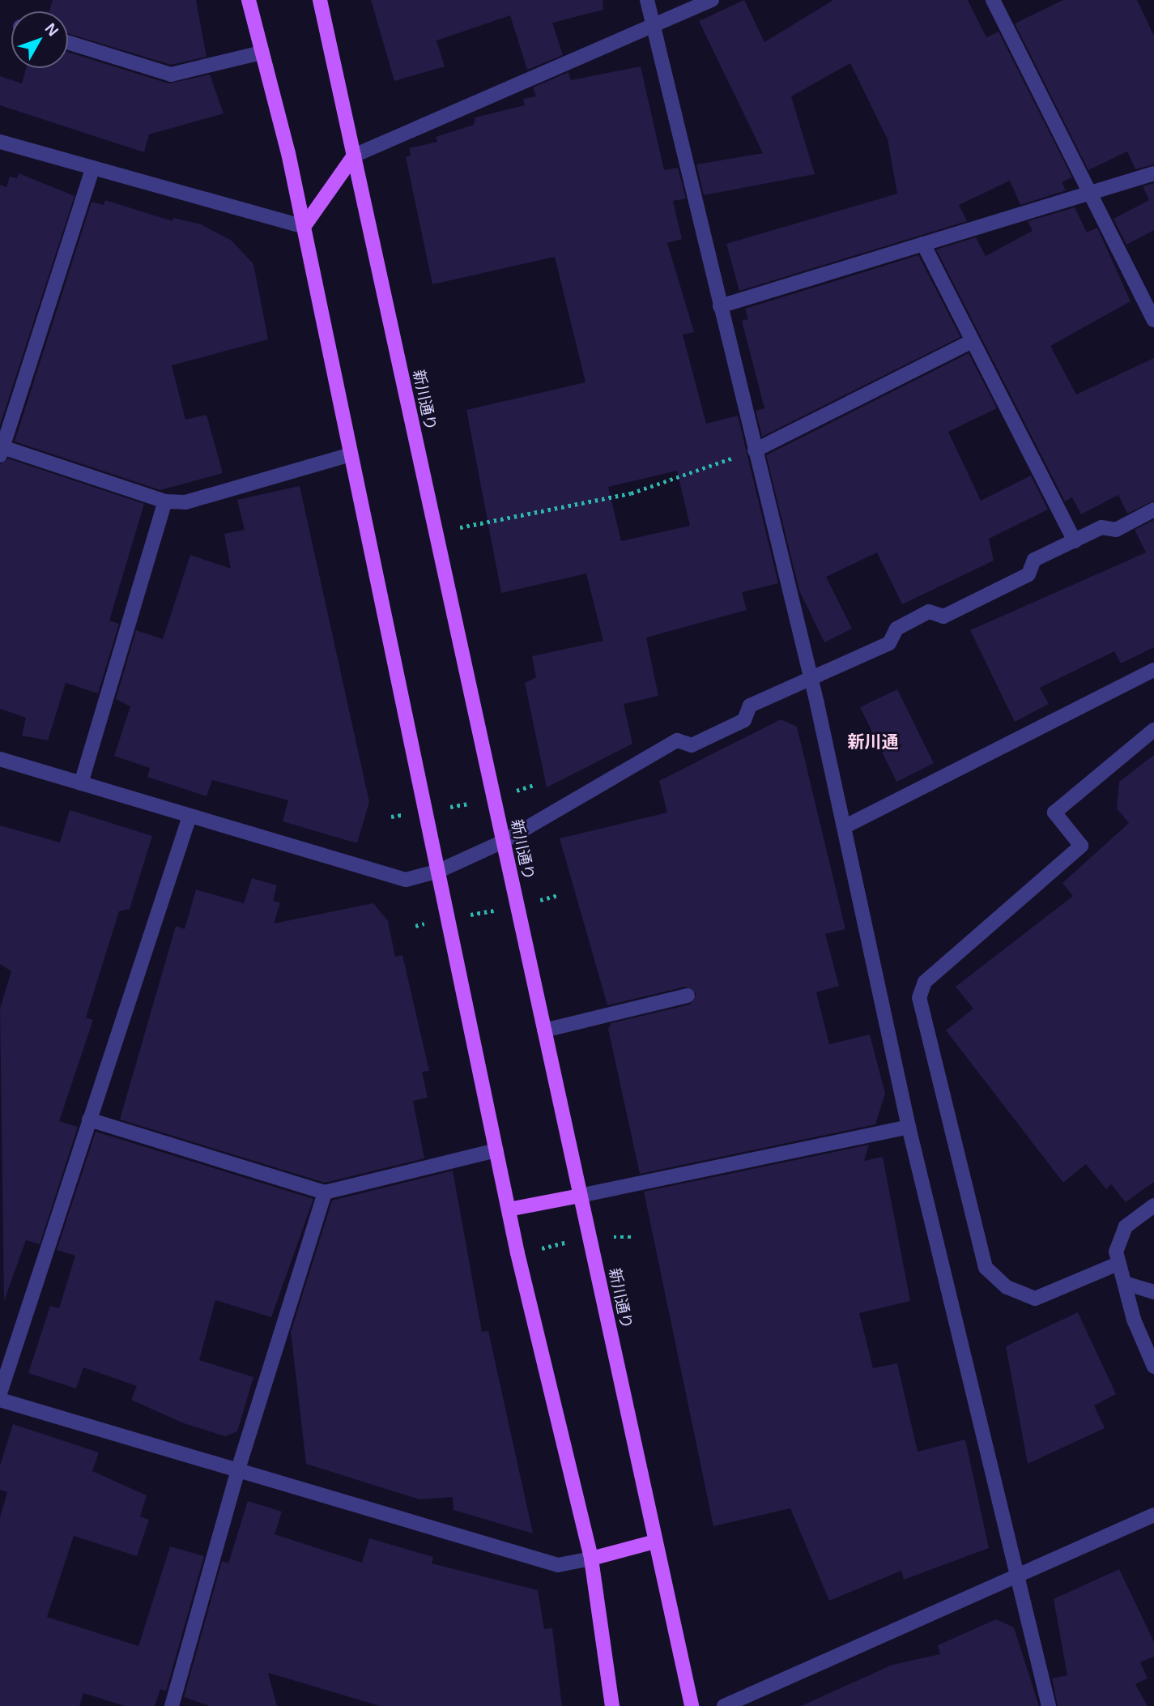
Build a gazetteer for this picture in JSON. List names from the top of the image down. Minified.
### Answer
{"streets":{"main road":["新川通り"]},"districts":["新川通"],"north":"top right"}
